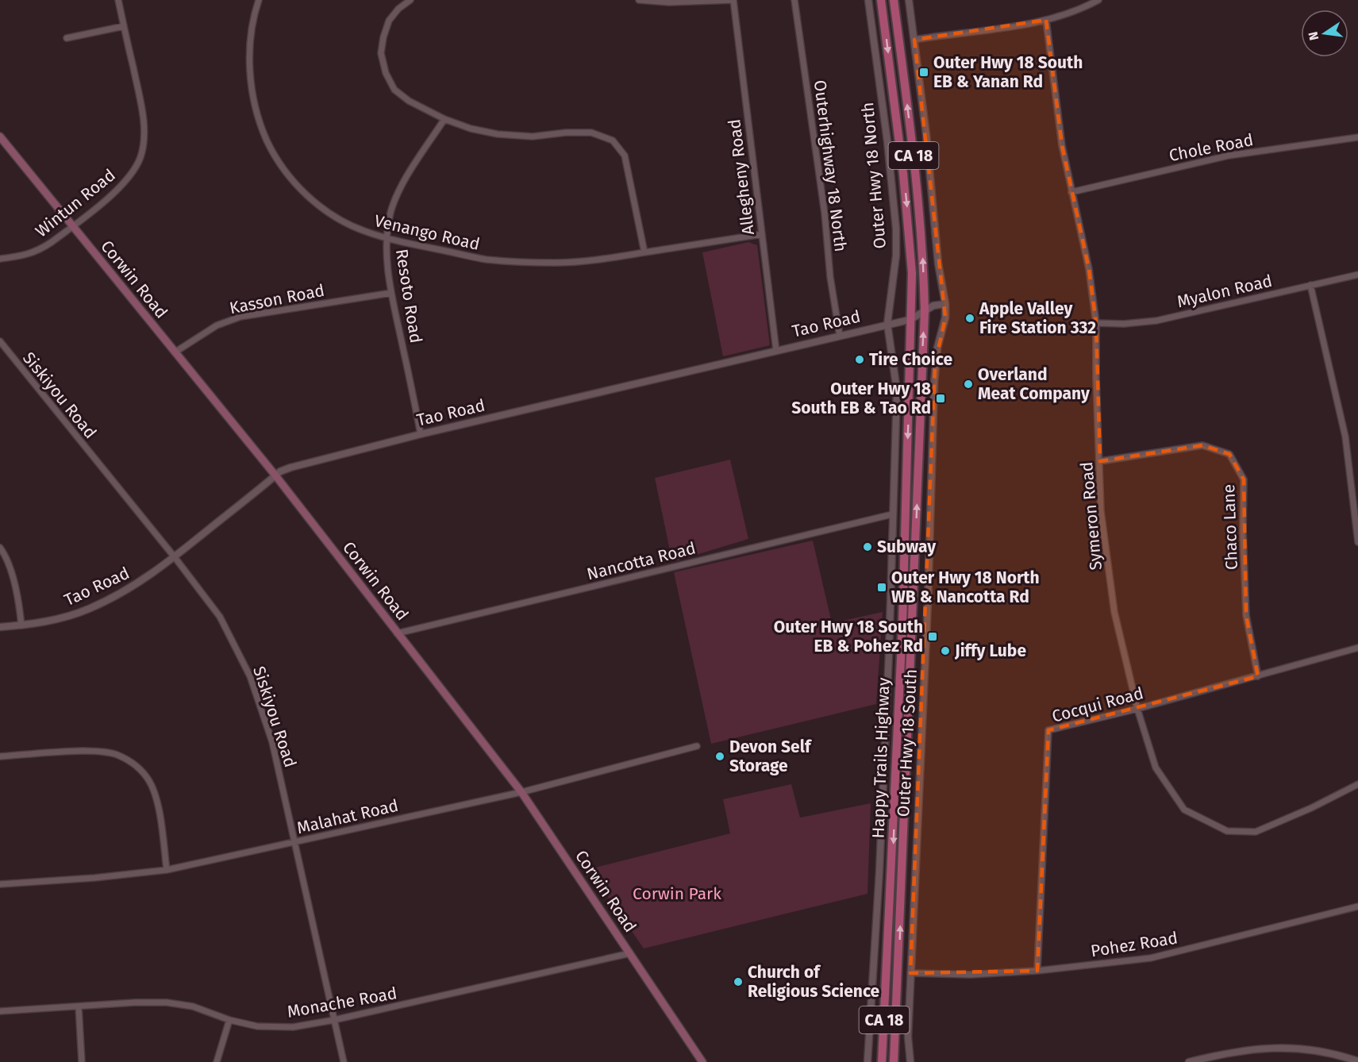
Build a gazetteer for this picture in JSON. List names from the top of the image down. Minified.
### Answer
{"streets":{"main road":["CA 18","Corwin Road","Happy Trails Highway"],"street":["Chole Road","Outerhighway 18 North","Outer Hwy 18 North","Allegheny Road","Wintun Road","Venango Road","Myalon Road","Resoto Road","Kasson Road","Tao Road","Siskiyou Road","Symeron Road","Chaco Lane","Nancotta Road","Cocqui Road","Outer Hwy 18 South","Malahat Road","Pohez Road","Monache Road"]},"crossings":[["Chole Road","Symeron Road"],["Outerhighway 18 North","Tao Road"],["Outer Hwy 18 North","Tao Road"],["Outer Hwy 18 North","Nancotta Road"],["Allegheny Road","Venango Road"],["Allegheny Road","Tao Road"],["Wintun Road","Corwin Road"],["Venango Road","Resoto Road"],["Corwin Road","Kasson Road"],["Corwin Road","Tao Road"],["Corwin Road","Nancotta Road"],["Corwin Road","Malahat Road"],["Corwin Road","Monache Road"],["Myalon Road","Symeron Road"],["Resoto Road","Kasson Road"],["Resoto Road","Tao Road"],["Tao Road","Siskiyou Road"],["Tao Road","Outer Hwy 18 South"],["Tao Road","Happy Trails Highway"],["Siskiyou Road","Malahat Road"],["Siskiyou Road","Monache Road"],["Symeron Road","Chaco Lane"],["Symeron Road","Cocqui Road"],["Chaco Lane","Cocqui Road"],["Cocqui Road","Pohez Road"],["Outer Hwy 18 South","Pohez Road"]],"parks":["Corwin Park"],"places":{"transit":["Outer Hwy 18 South EB & Yanan Rd","Outer Hwy 18 South EB & Tao Rd","Outer Hwy 18 North WB & Nancotta Rd","Outer Hwy 18 South EB & Pohez Rd"],"other":["Apple Valley Fire Station 332","Tire Choice","Overland Meat Company","Subway","Jiffy Lube","Devon Self Storage","Church of Religious Science"]},"north":"left"}
